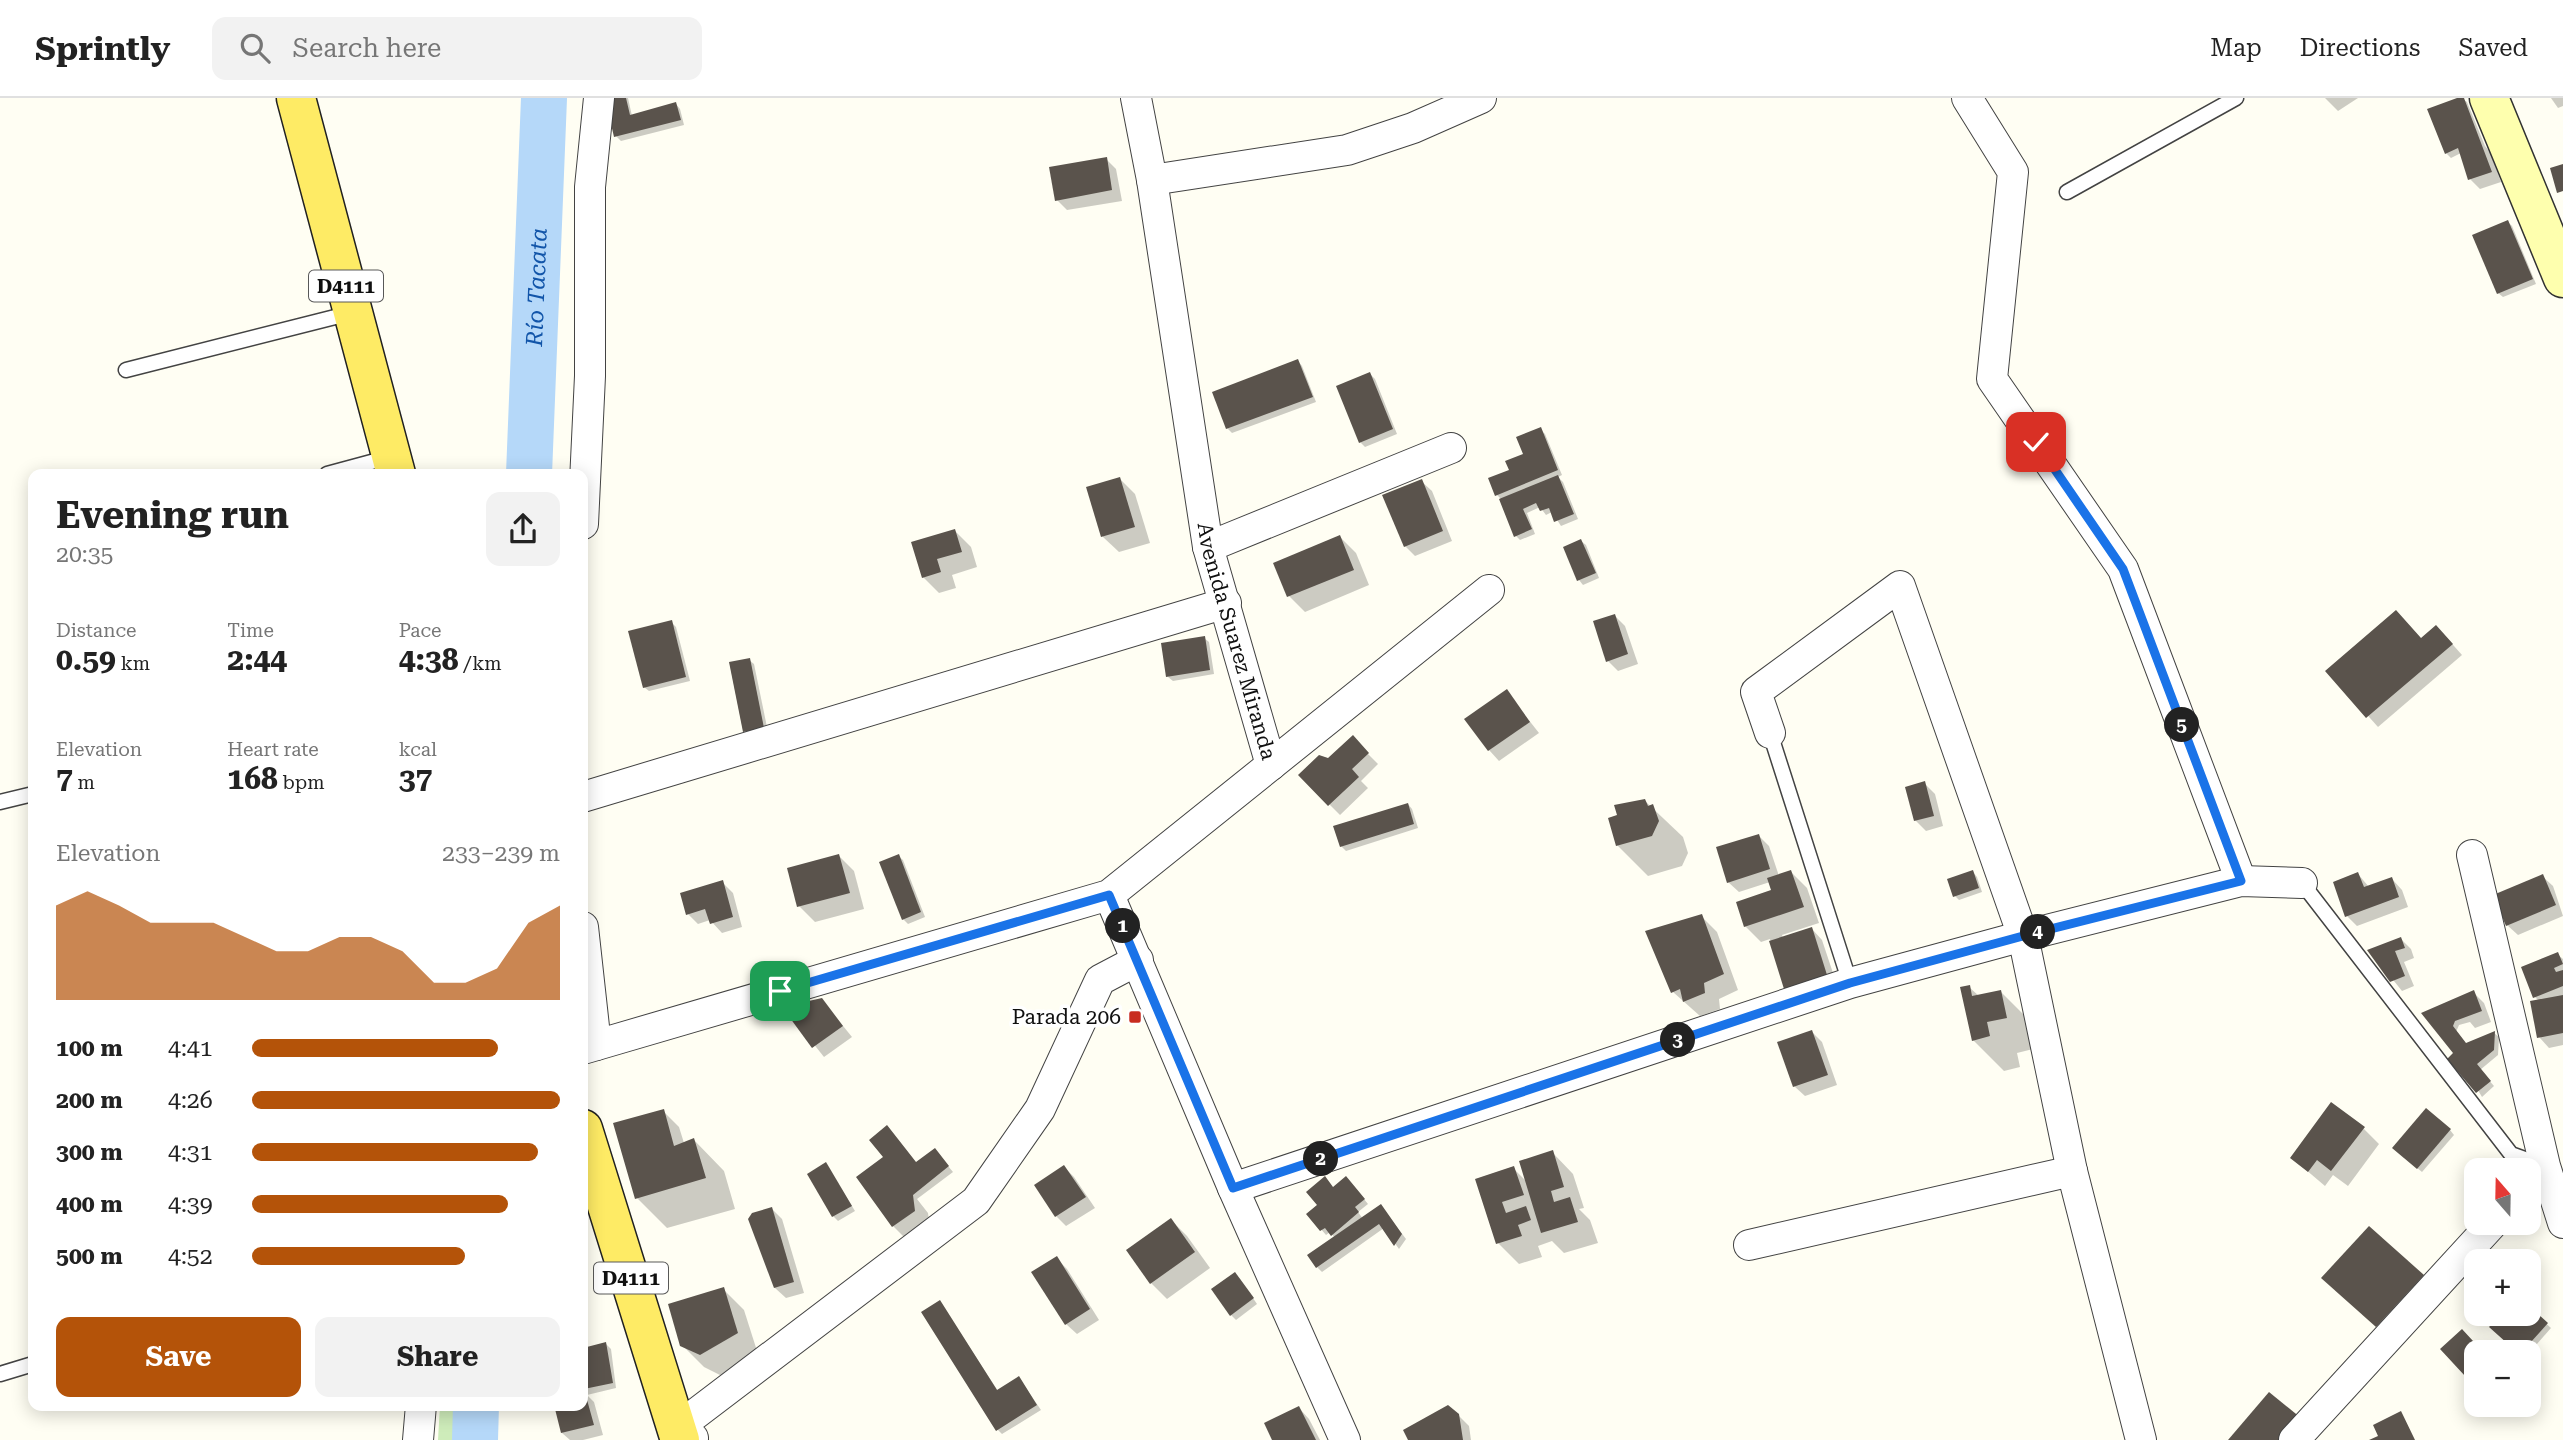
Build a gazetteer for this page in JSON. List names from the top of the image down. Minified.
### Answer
{"streets":{"main road":["D4111"],"street":["Avenida Suarez Miranda"]},"water":["Río Tacata"],"places":{"transit":["Parada 206"]},"north":"top","page":{"header":"Sprintly","search":"Search here","nav":["Map","Directions","Saved"],"heading":["Evening run","20:35"],"stats":[["Distance","0.59 km"],["Time","2:44"],["Pace","4:38 /km"],["Elevation","7 m"],["Heart rate","168 bpm"],["kcal","37"]],"pins":["5","1","4","3","2"],"chart":["Elevation","233–239 m"],"list":[{"name":"100 m","note":"4:41"},{"name":"200 m","note":"4:26"},{"name":"300 m","note":"4:31"},{"name":"400 m","note":"4:39"},{"name":"500 m","note":"4:52"}],"map_buttons":["+","−"],"buttons":["Save","Share"]}}
